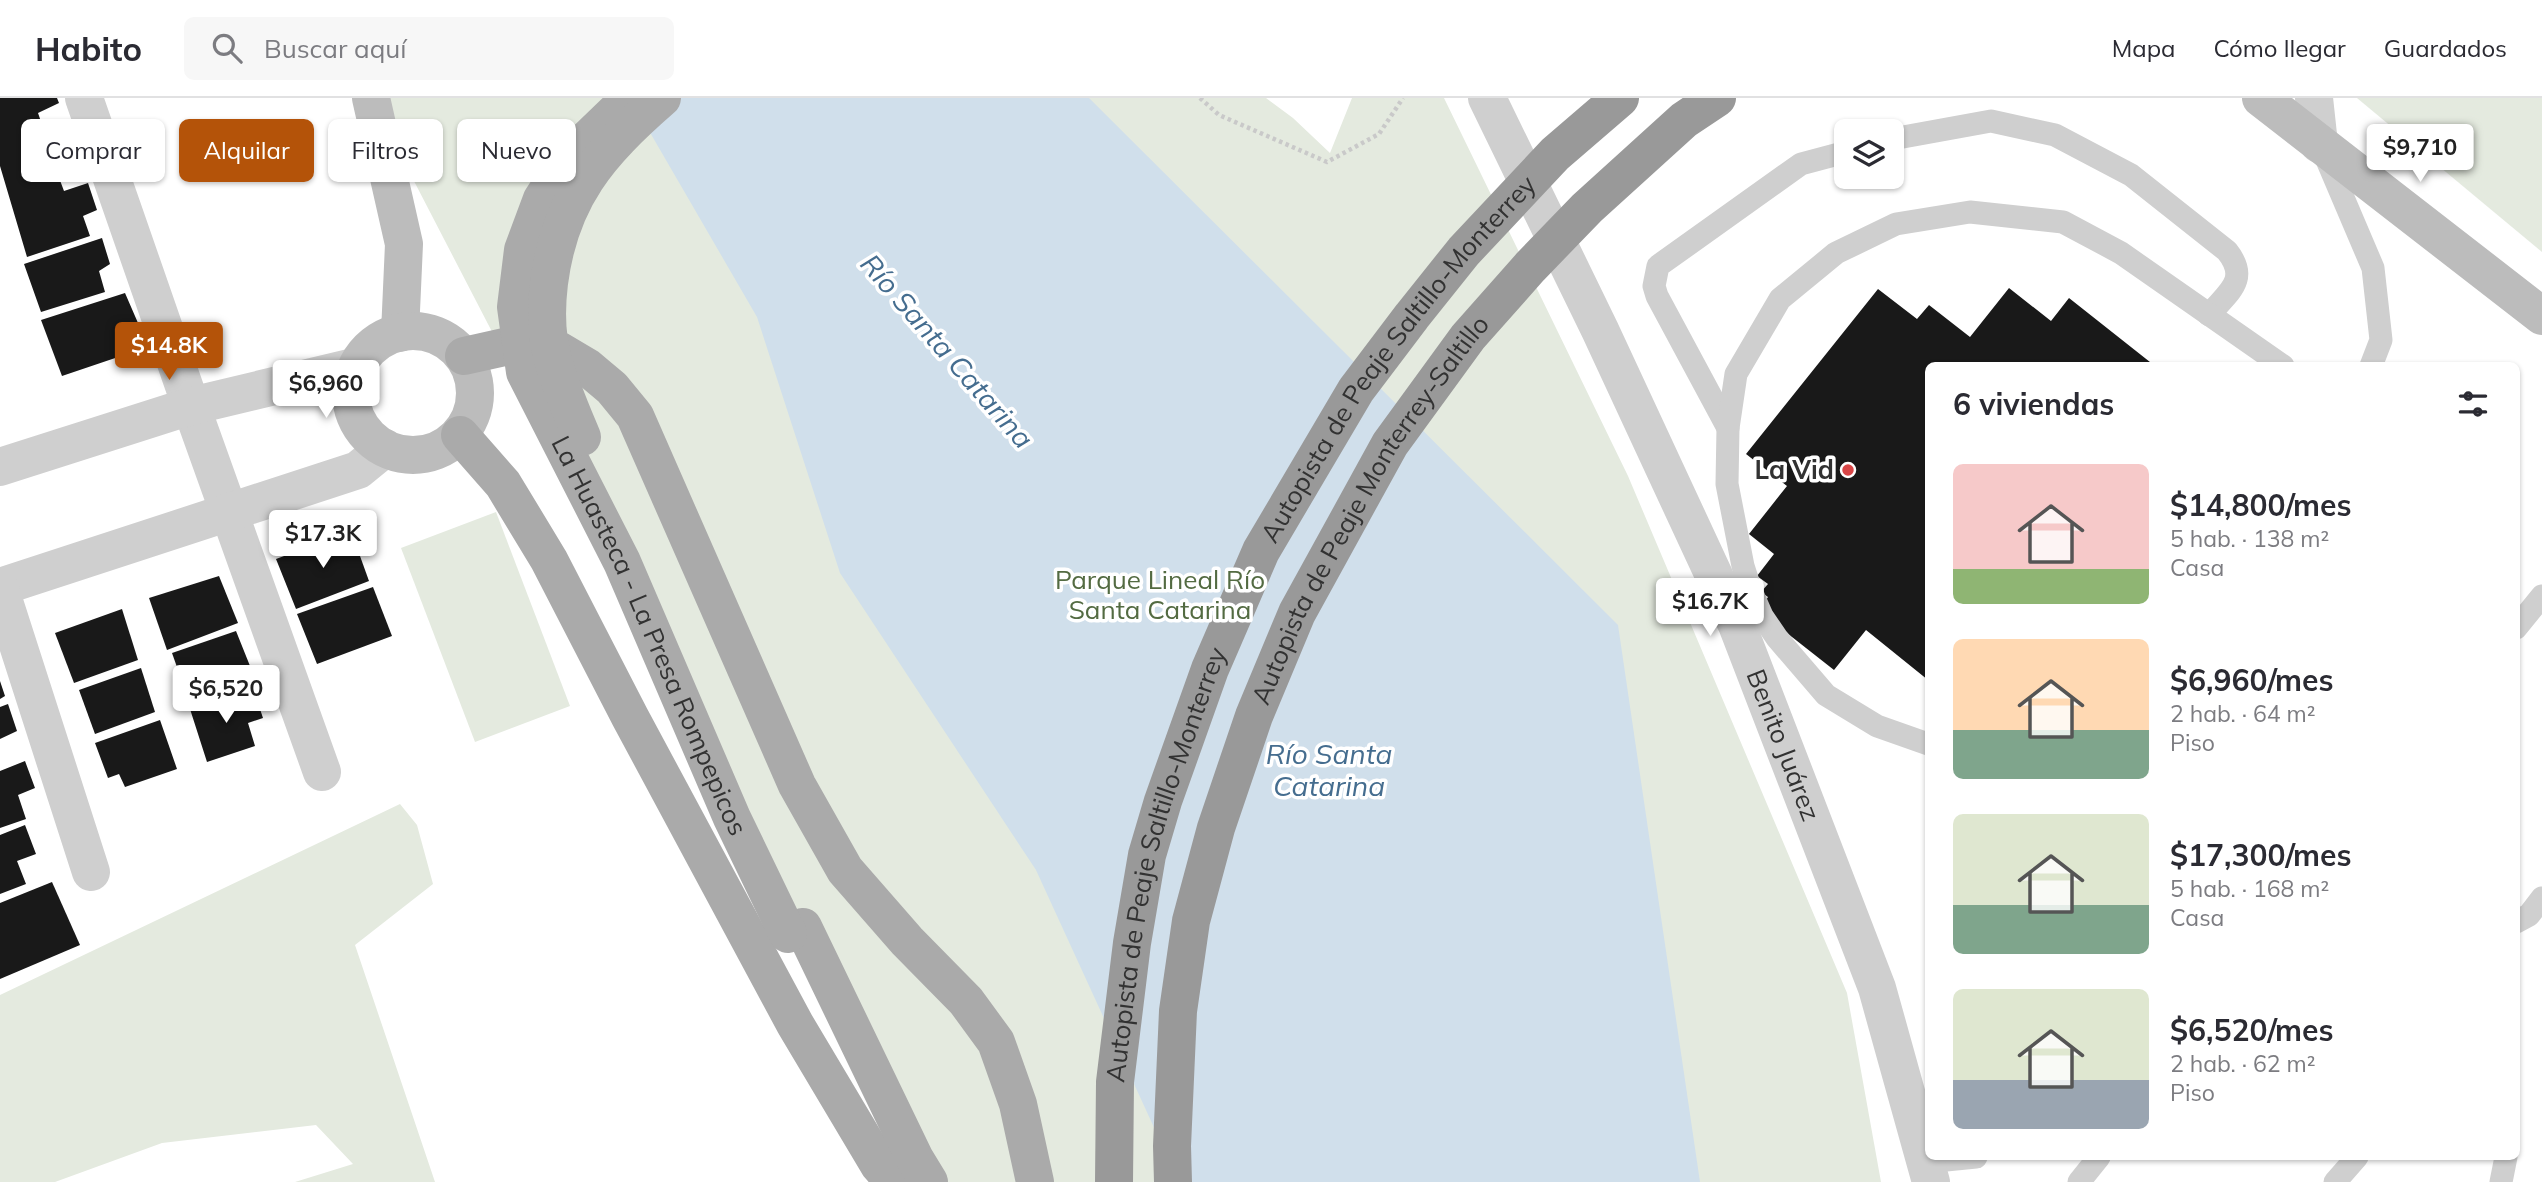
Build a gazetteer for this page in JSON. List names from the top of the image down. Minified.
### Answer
{"streets":{"highway":["Autopista de Peaje Saltillo-Monterrey","Autopista de Peaje Monterrey-Saltillo"],"main road":["La Huasteca - La Presa Rompepicos"],"street":["Benito Juárez"]},"water":["Río Santa Catarina"],"parks":["Parque Lineal Río Santa Catarina"],"places":["La Vid"],"page":{"header":"Habito","search":"Buscar aquí","nav":["Mapa","Cómo llegar","Guardados"],"chip":["Comprar","Alquilar","Filtros","Nuevo"],"price":["$9,710","$14.8K","$6,960","$17.3K","$16.7K","$6,520"],"heading":"6 viviendas","list":[{"name":"$14,800/mes","note":"5 hab. · 138 m² · Casa"},{"name":"$6,960/mes","note":"2 hab. · 64 m² · Piso"},{"name":"$17,300/mes","note":"5 hab. · 168 m² · Casa"},{"name":"$6,520/mes","note":"2 hab. · 62 m² · Piso"}]}}
